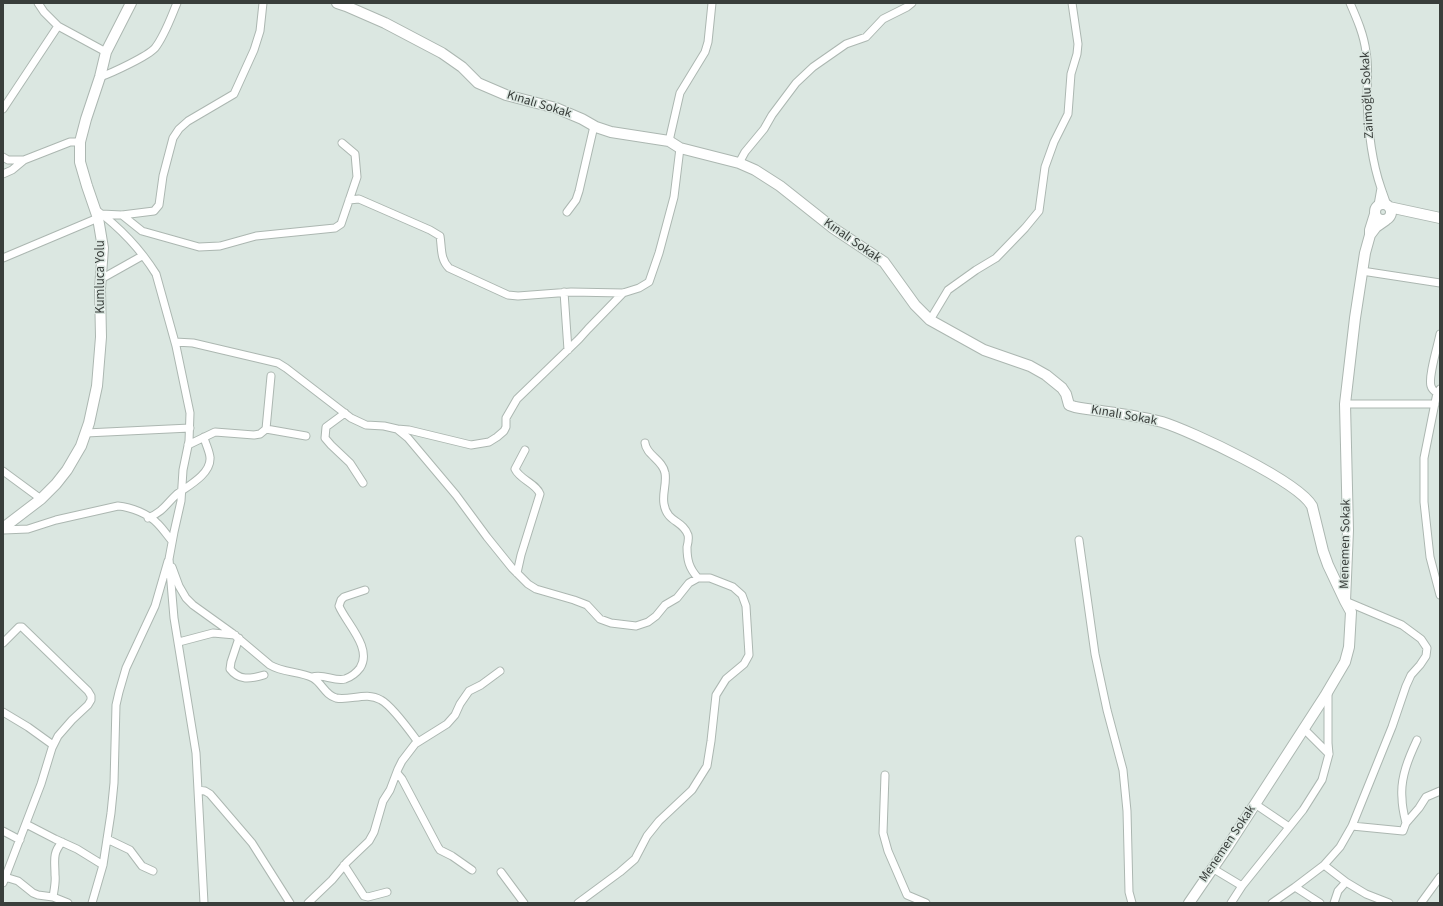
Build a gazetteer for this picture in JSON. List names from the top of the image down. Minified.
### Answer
{"streets":{"street":["Zaimoğlu Sokak","Kınalı Sokak","Kumluca Yolu","Menemen Sokak"]},"crossings":[["Zaimoğlu Sokak","Menemen Sokak"],["Kınalı Sokak","Menemen Sokak"]]}
